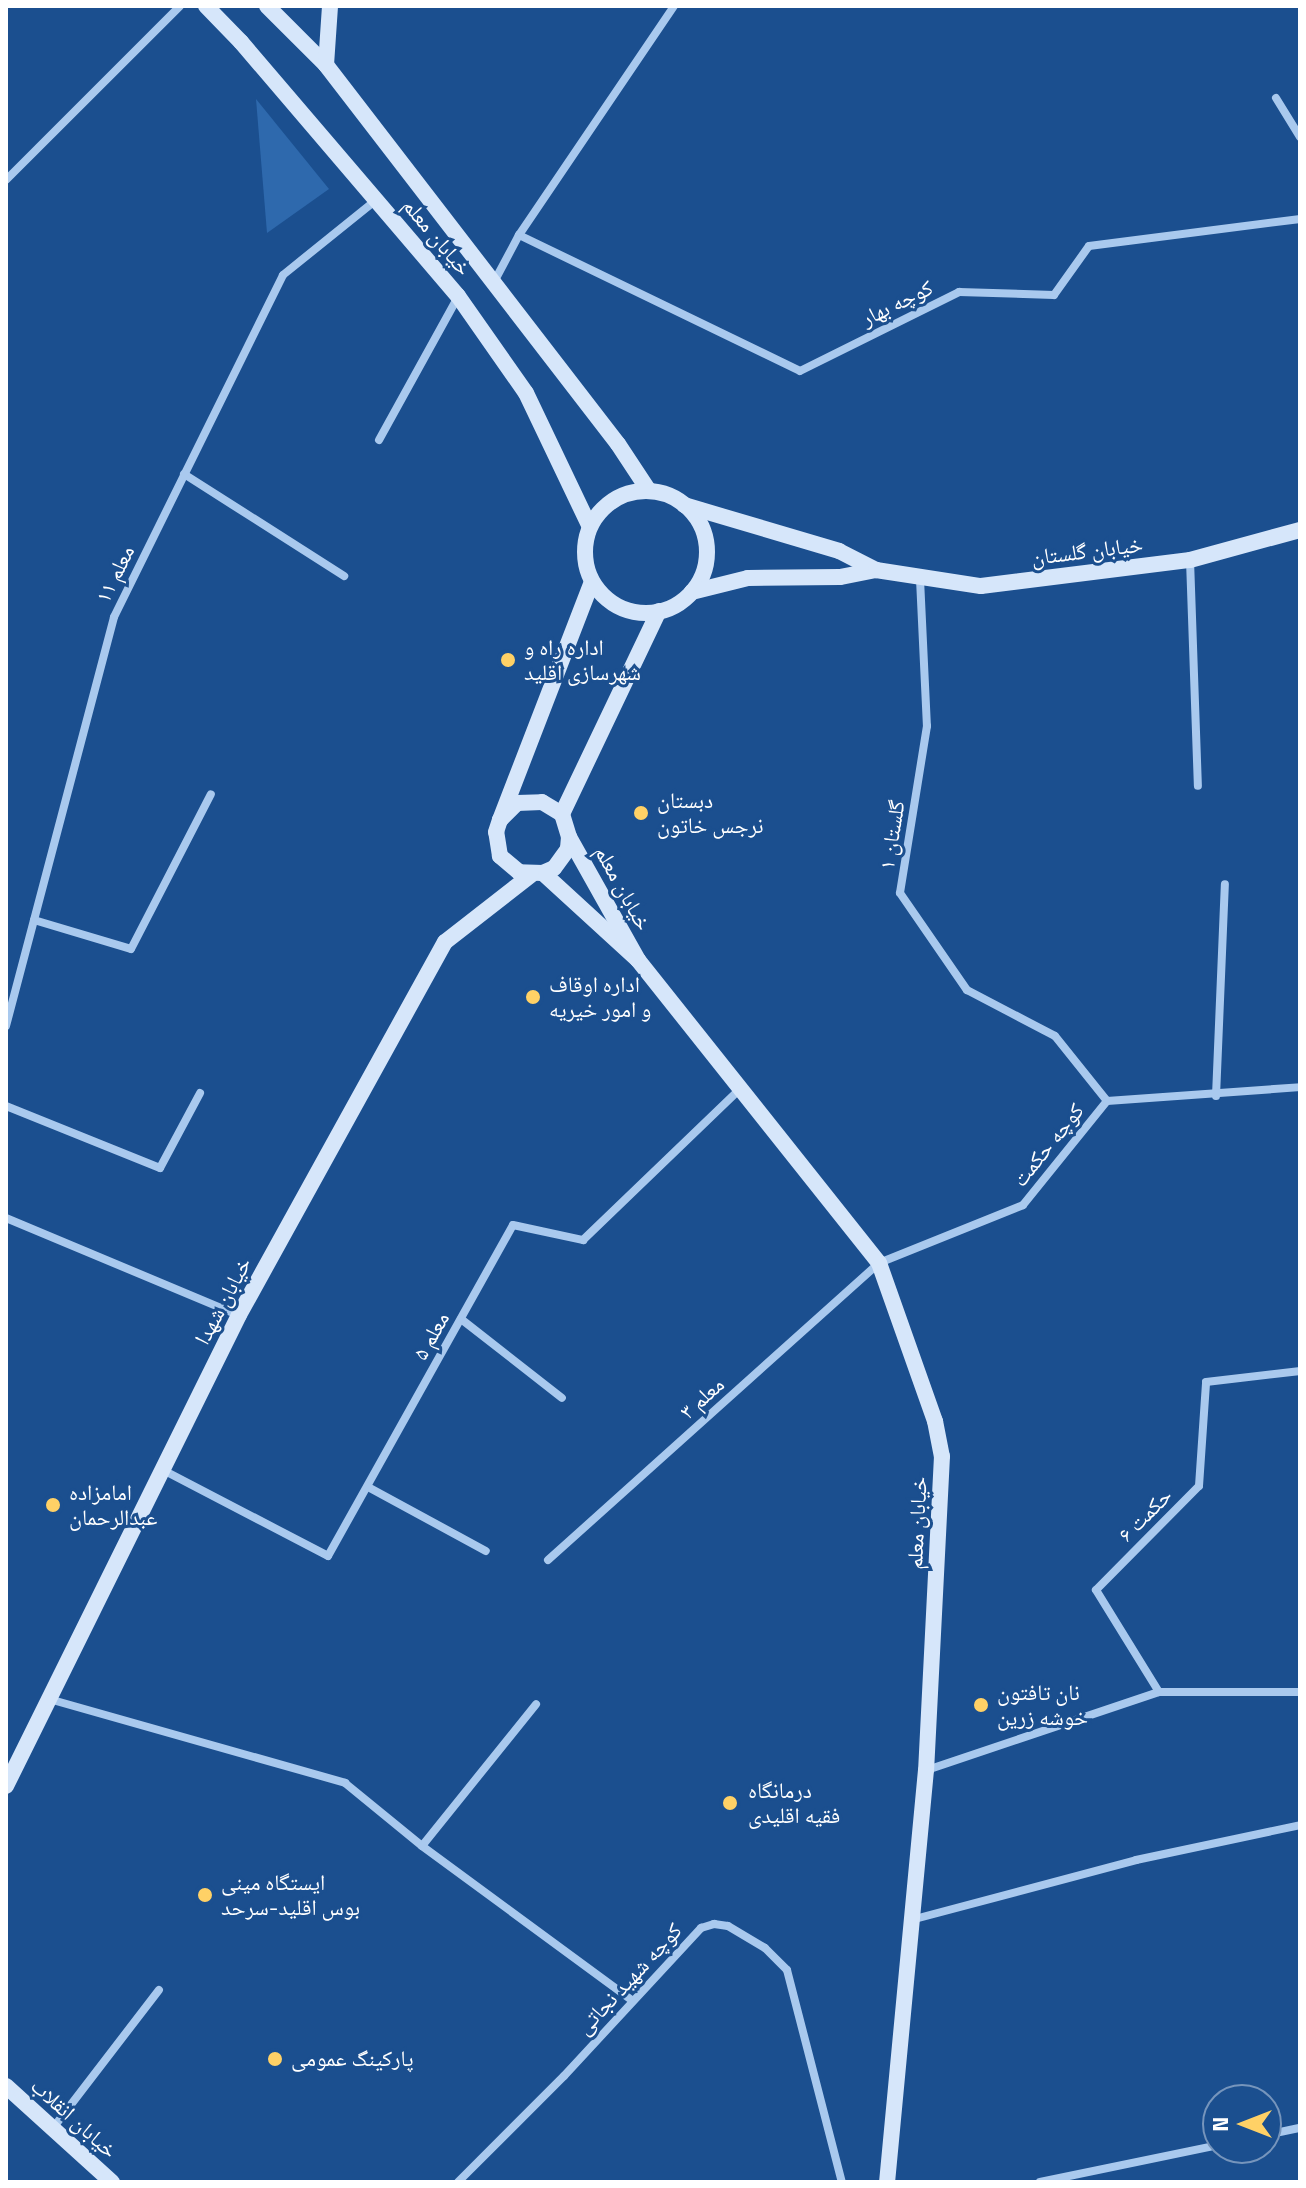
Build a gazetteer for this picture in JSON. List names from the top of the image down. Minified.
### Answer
{"streets":{"street":["خیابان معلم","کوچه بهار","خیابان گلستان","معلم ۱۱","گلستان ۱","کوچه حکمت","خیابان شهدا","معلم ۵","معلم ۳","حکمت ۶","کوچه شهید نجاتی","خیابان انقلاب"]},"crossings":[["خیابان معلم","معلم ۱۱"],["خیابان معلم","کوچه حکمت"],["خیابان معلم","خیابان شهدا"],["خیابان معلم","معلم ۵"],["خیابان معلم","معلم ۳"],["خیابان گلستان","گلستان ۱"],["گلستان ۱","کوچه حکمت"],["کوچه حکمت","معلم ۳"],["خیابان شهدا","معلم ۵"]],"places":["اداره راه و شهرسازی اقلید","دبستان نرجس خاتون","اداره اوقاف و امور خیریه","امامزاده عبدالرحمان","نان تافتون خوشه زرین","درمانگاه فقیه اقلیدی","ایستگاه مینی بوس اقلید-سرحد","پارکینگ عمومی"],"north":"left"}
